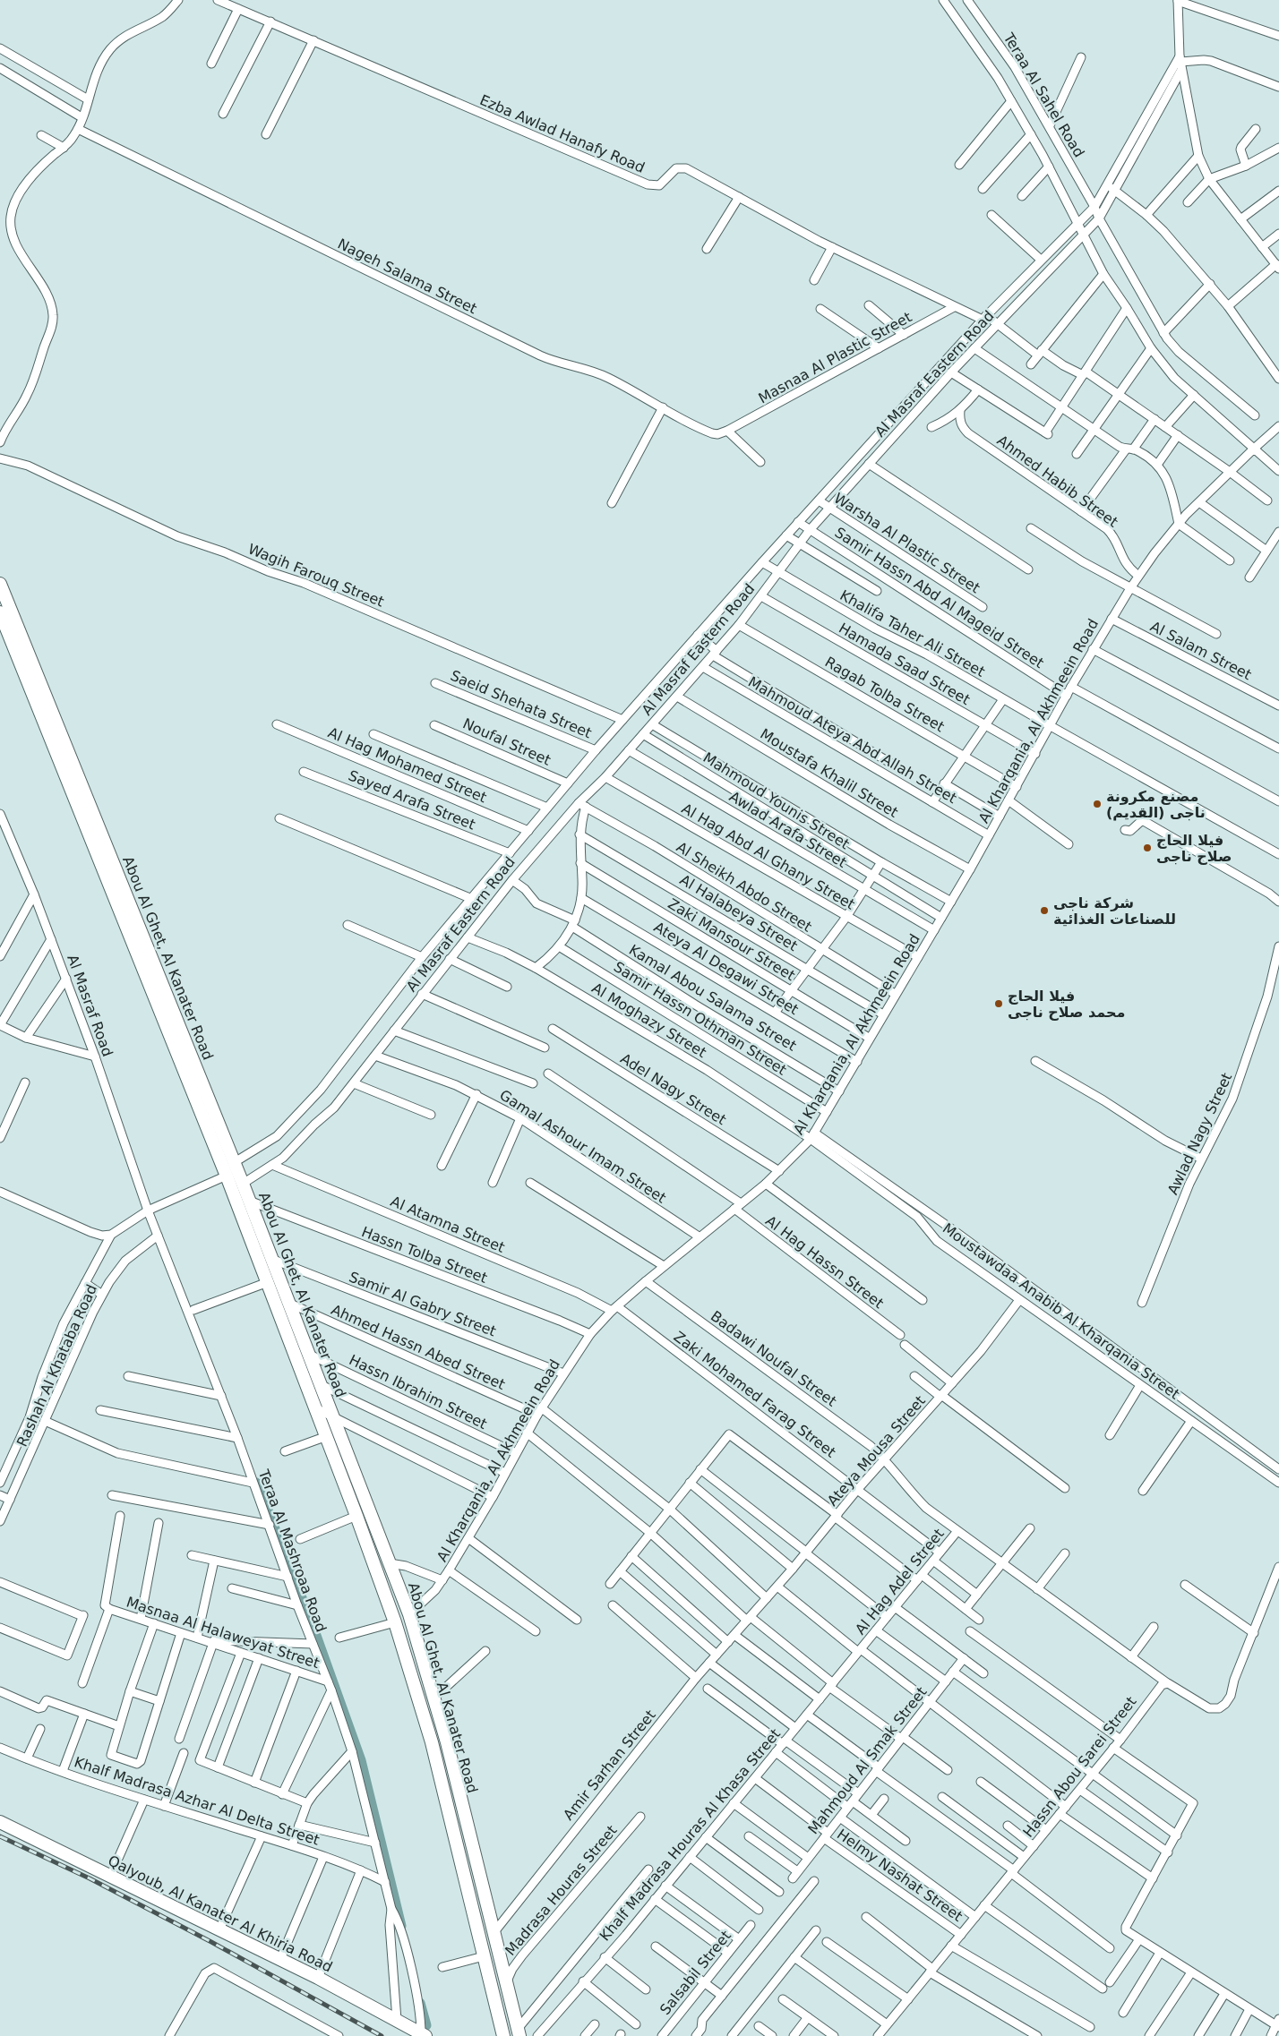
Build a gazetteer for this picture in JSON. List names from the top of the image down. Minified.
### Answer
{"streets":{"main road":["Abou Al Ghet, Al Kanater Road","Qalyoub, Al Kanater Al Khiria Road"],"street":["Teraa Al Sahel Road","Ezba Awlad Hanafy Road","Nageh Salama Street","Masnaa Al Plastic Street","Al Masraf Eastern Road","Ahmed Habib Street","Warsha Al Plastic Street","Wagih Farouq Street","Samir Hassn Abd Al Mageid Street","Khalifa Taher Ali Street","Al Salam Street","Hamada Saad Street","Ragab Tolba Street","Saeid Shehata Street","Al Kharqania, Al Akhmeein Road","Mahmoud Ateya Abd Allah Street","Noufal Street","Al Hag Mohamed Street","Moustafa Khalil Street","Sayed Arafa Street","Mahmoud Younis Street","Awlad Arafa Street","Al Hag Abd Al Ghany Street","Al Sheikh Abdo Street","Al Halabeya Street","Zaki Mansour Street","Ateya Al Degawi Street","Kamal Abou Salama Street","Al Masraf Road","Samir Hassn Othman Street","Al Moghazy Street","Adel Nagy Street","Awlad Nagy Street","Gamal Ashour Imam Street","Al Atamna Street","Hassn Tolba Street","Al Hag Hassn Street","Samir Al Gabry Street","Moustawdaa Anabib Al Kharqania Street","Ahmed Hassn Abed Street","Badawi Noufal Street","Rashah Al Khataba Road","Hassn Ibrahim Street","Zaki Mohamed Farag Street","Ateya Mousa Street","Teraa Al Mashroaa Road","Al Hag Adel Street","Masnaa Al Halaweyat Street","Mahmoud Al Smak Street","Amir Sarhan Street","Hassn Abou Sarei Street","Khalf Madrasa Azhar Al Delta Street","Khalf Madrasa Houras Al Khasa Street","Helmy Nashat Street","Madrasa Houras Street","Salsabil Street"]},"crossings":[["Teraa Al Sahel Road","Al Masraf Eastern Road"],["Ezba Awlad Hanafy Road","Masnaa Al Plastic Street"],["Ezba Awlad Hanafy Road","Al Masraf Eastern Road"],["Nageh Salama Street","Masnaa Al Plastic Street"],["Al Masraf Eastern Road","Warsha Al Plastic Street"],["Al Masraf Eastern Road","Wagih Farouq Street"],["Al Masraf Eastern Road","Samir Hassn Abd Al Mageid Street"],["Al Masraf Eastern Road","Khalifa Taher Ali Street"],["Al Masraf Eastern Road","Hamada Saad Street"],["Al Masraf Eastern Road","Ragab Tolba Street"],["Al Masraf Eastern Road","Saeid Shehata Street"],["Al Masraf Eastern Road","Mahmoud Ateya Abd Allah Street"],["Al Masraf Eastern Road","Noufal Street"],["Al Masraf Eastern Road","Al Hag Mohamed Street"],["Al Masraf Eastern Road","Moustafa Khalil Street"],["Al Masraf Eastern Road","Sayed Arafa Street"],["Al Masraf Eastern Road","Mahmoud Younis Street"],["Al Masraf Eastern Road","Awlad Arafa Street"],["Al Masraf Eastern Road","Al Hag Abd Al Ghany Street"],["Al Masraf Eastern Road","Al Sheikh Abdo Street"],["Al Masraf Eastern Road","Abou Al Ghet, Al Kanater Road"],["Al Masraf Eastern Road","Kamal Abou Salama Street"],["Al Masraf Eastern Road","Al Moghazy Street"],["Al Masraf Eastern Road","Gamal Ashour Imam Street"],["Al Masraf Eastern Road","Al Atamna Street"],["Ahmed Habib Street","Al Kharqania, Al Akhmeein Road"],["Samir Hassn Abd Al Mageid Street","Al Kharqania, Al Akhmeein Road"],["Khalifa Taher Ali Street","Al Kharqania, Al Akhmeein Road"],["Al Salam Street","Al Kharqania, Al Akhmeein Road"],["Hamada Saad Street","Al Kharqania, Al Akhmeein Road"],["Ragab Tolba Street","Al Kharqania, Al Akhmeein Road"],["Al Kharqania, Al Akhmeein Road","Mahmoud Ateya Abd Allah Street"],["Al Kharqania, Al Akhmeein Road","Moustafa Khalil Street"],["Al Kharqania, Al Akhmeein Road","Mahmoud Younis Street"],["Al Kharqania, Al Akhmeein Road","Awlad Arafa Street"],["Al Kharqania, Al Akhmeein Road","Al Hag Abd Al Ghany Street"],["Al Kharqania, Al Akhmeein Road","Al Sheikh Abdo Street"],["Al Kharqania, Al Akhmeein Road","Al Halabeya Street"],["Al Kharqania, Al Akhmeein Road","Zaki Mansour Street"],["Al Kharqania, Al Akhmeein Road","Abou Al Ghet, Al Kanater Road"],["Al Kharqania, Al Akhmeein Road","Ateya Al Degawi Street"],["Al Kharqania, Al Akhmeein Road","Kamal Abou Salama Street"],["Al Kharqania, Al Akhmeein Road","Samir Hassn Othman Street"],["Al Kharqania, Al Akhmeein Road","Al Moghazy Street"],["Al Kharqania, Al Akhmeein Road","Adel Nagy Street"],["Al Kharqania, Al Akhmeein Road","Gamal Ashour Imam Street"],["Al Kharqania, Al Akhmeein Road","Al Atamna Street"],["Al Kharqania, Al Akhmeein Road","Hassn Tolba Street"],["Al Kharqania, Al Akhmeein Road","Al Hag Hassn Street"],["Al Kharqania, Al Akhmeein Road","Samir Al Gabry Street"],["Al Kharqania, Al Akhmeein Road","Moustawdaa Anabib Al Kharqania Street"],["Al Kharqania, Al Akhmeein Road","Ahmed Hassn Abed Street"],["Al Kharqania, Al Akhmeein Road","Badawi Noufal Street"],["Al Kharqania, Al Akhmeein Road","Hassn Ibrahim Street"],["Al Kharqania, Al Akhmeein Road","Zaki Mohamed Farag Street"],["Abou Al Ghet, Al Kanater Road","Hassn Tolba Street"],["Abou Al Ghet, Al Kanater Road","Samir Al Gabry Street"],["Abou Al Ghet, Al Kanater Road","Ahmed Hassn Abed Street"],["Abou Al Ghet, Al Kanater Road","Hassn Ibrahim Street"],["Abou Al Ghet, Al Kanater Road","Amir Sarhan Street"],["Abou Al Ghet, Al Kanater Road","Madrasa Houras Street"],["Al Masraf Road","Teraa Al Mashroaa Road"],["Al Moghazy Street","Moustawdaa Anabib Al Kharqania Street"],["Al Atamna Street","Zaki Mohamed Farag Street"],["Moustawdaa Anabib Al Kharqania Street","Ateya Mousa Street"],["Ahmed Hassn Abed Street","Ateya Mousa Street"],["Badawi Noufal Street","Ateya Mousa Street"],["Badawi Noufal Street","Al Hag Adel Street"],["Badawi Noufal Street","Hassn Abou Sarei Street"],["Rashah Al Khataba Road","Teraa Al Mashroaa Road"],["Zaki Mohamed Farag Street","Ateya Mousa Street"],["Zaki Mohamed Farag Street","Al Hag Adel Street"],["Ateya Mousa Street","Amir Sarhan Street"],["Teraa Al Mashroaa Road","Masnaa Al Halaweyat Street"],["Teraa Al Mashroaa Road","Khalf Madrasa Azhar Al Delta Street"],["Teraa Al Mashroaa Road","Qalyoub, Al Kanater Al Khiria Road"],["Al Hag Adel Street","Khalf Madrasa Houras Al Khasa Street"],["Mahmoud Al Smak Street","Helmy Nashat Street"],["Hassn Abou Sarei Street","Helmy Nashat Street"],["Khalf Madrasa Houras Al Khasa Street","Helmy Nashat Street"]],"places":["مصنع مكرونة ناجى (القديم)","فيلا الحاج صلاح ناجى","شركة ناجى للصناعات الغذائية","فيلا الحاج محمد صلاح ناجى"]}
